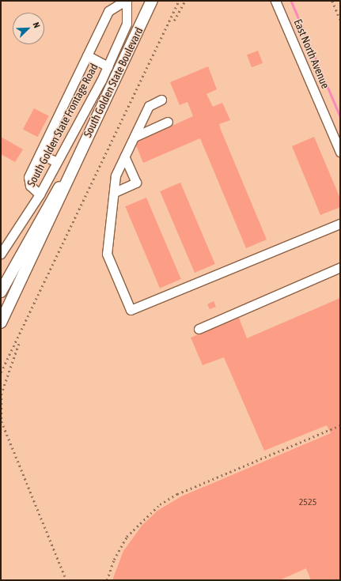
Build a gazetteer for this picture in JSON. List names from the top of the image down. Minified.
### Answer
{"streets":{"main road":["South Golden State Boulevard"],"street":["East North Avenue","South Golden State Frontage Road"]},"house_numbers":["2525"],"north":"top right"}
